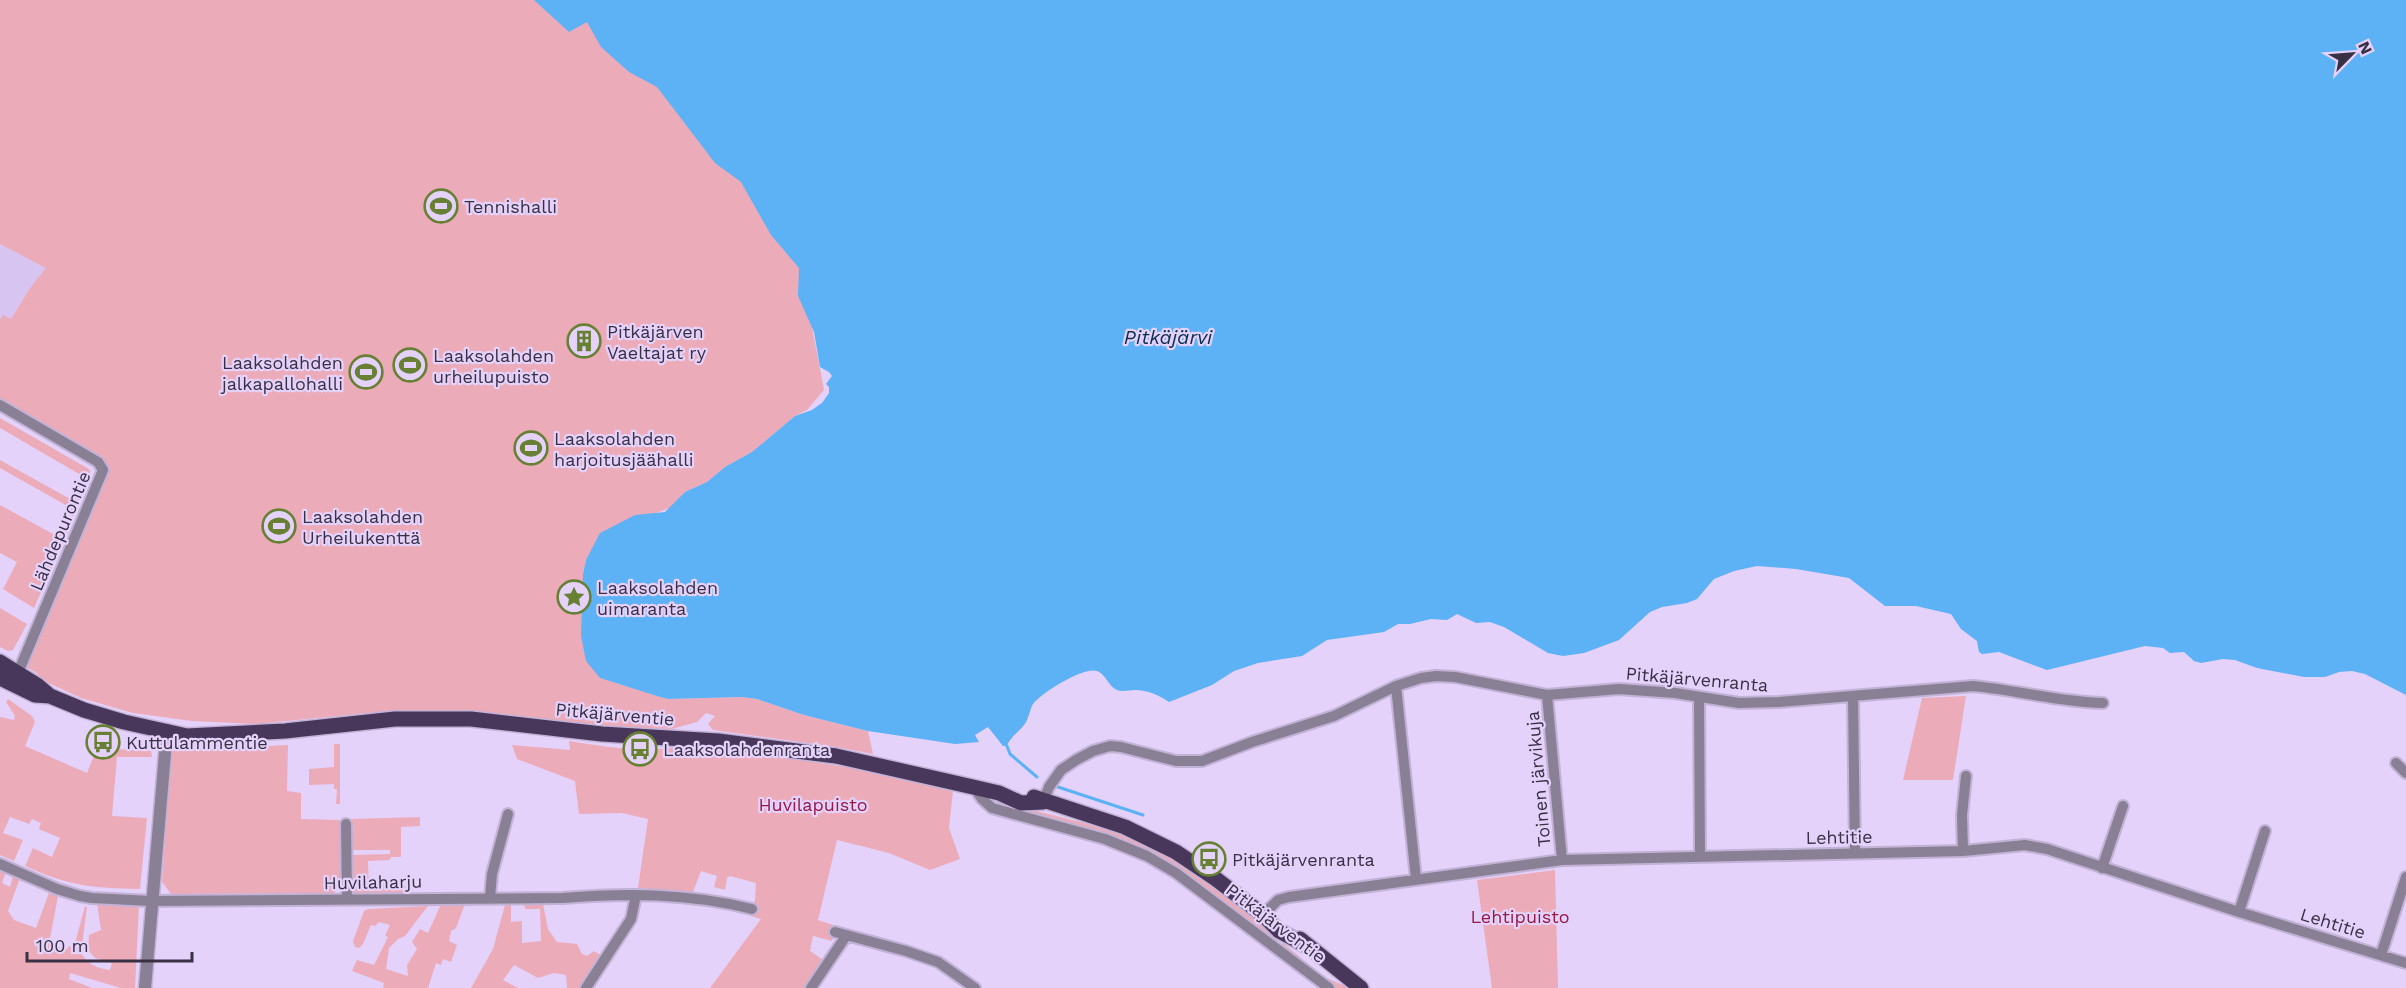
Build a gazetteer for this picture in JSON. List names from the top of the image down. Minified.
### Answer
{"streets":{"main road":["Pitkäjärventie"],"street":["Lähdepurontie","Pitkäjärvenranta","Toinen järvikuja","Lehtitie","Huvilaharju"]},"crossings":[["Lähdepurontie","Pitkäjärventie"],["Pitkäjärvenranta","Pitkäjärventie"],["Pitkäjärvenranta","Toinen järvikuja"],["Pitkäjärventie","Lehtitie"],["Toinen järvikuja","Lehtitie"]],"water":["Pitkäjärvi"],"parks":["Huvilapuisto","Lehtipuisto"],"places":{"sports":["Tennishalli","Laaksolahden urheilupuisto","Laaksolahden jalkapallohalli","Laaksolahden harjoitusjäähalli","Laaksolahden Urheilukenttä"],"building":["Pitkäjärven Vaeltajat ry"],"place":["Laaksolahden uimaranta"],"bus stop":["Kuttulammentie","Laaksolahdenranta","Pitkäjärvenranta"]},"scale_bar":"100 m","north":"top right"}
